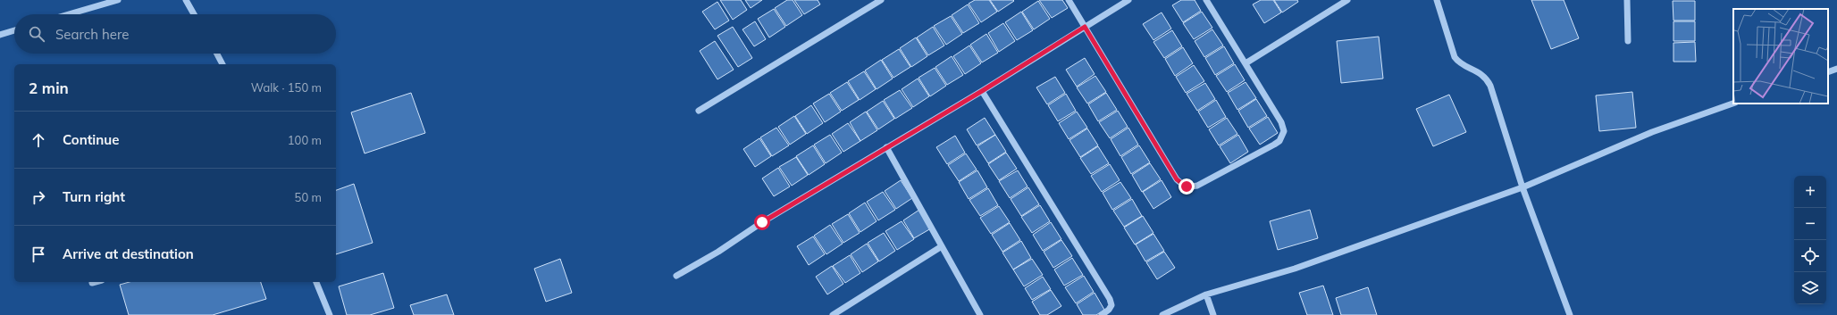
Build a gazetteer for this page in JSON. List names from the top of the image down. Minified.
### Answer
{"page":{"search":"Search here","heading":["2 min","Walk · 150 m"],"list":[["Continue","100 m"],["Turn right","50 m"],"Arrive at destination"],"map_buttons":["+","−"]}}
